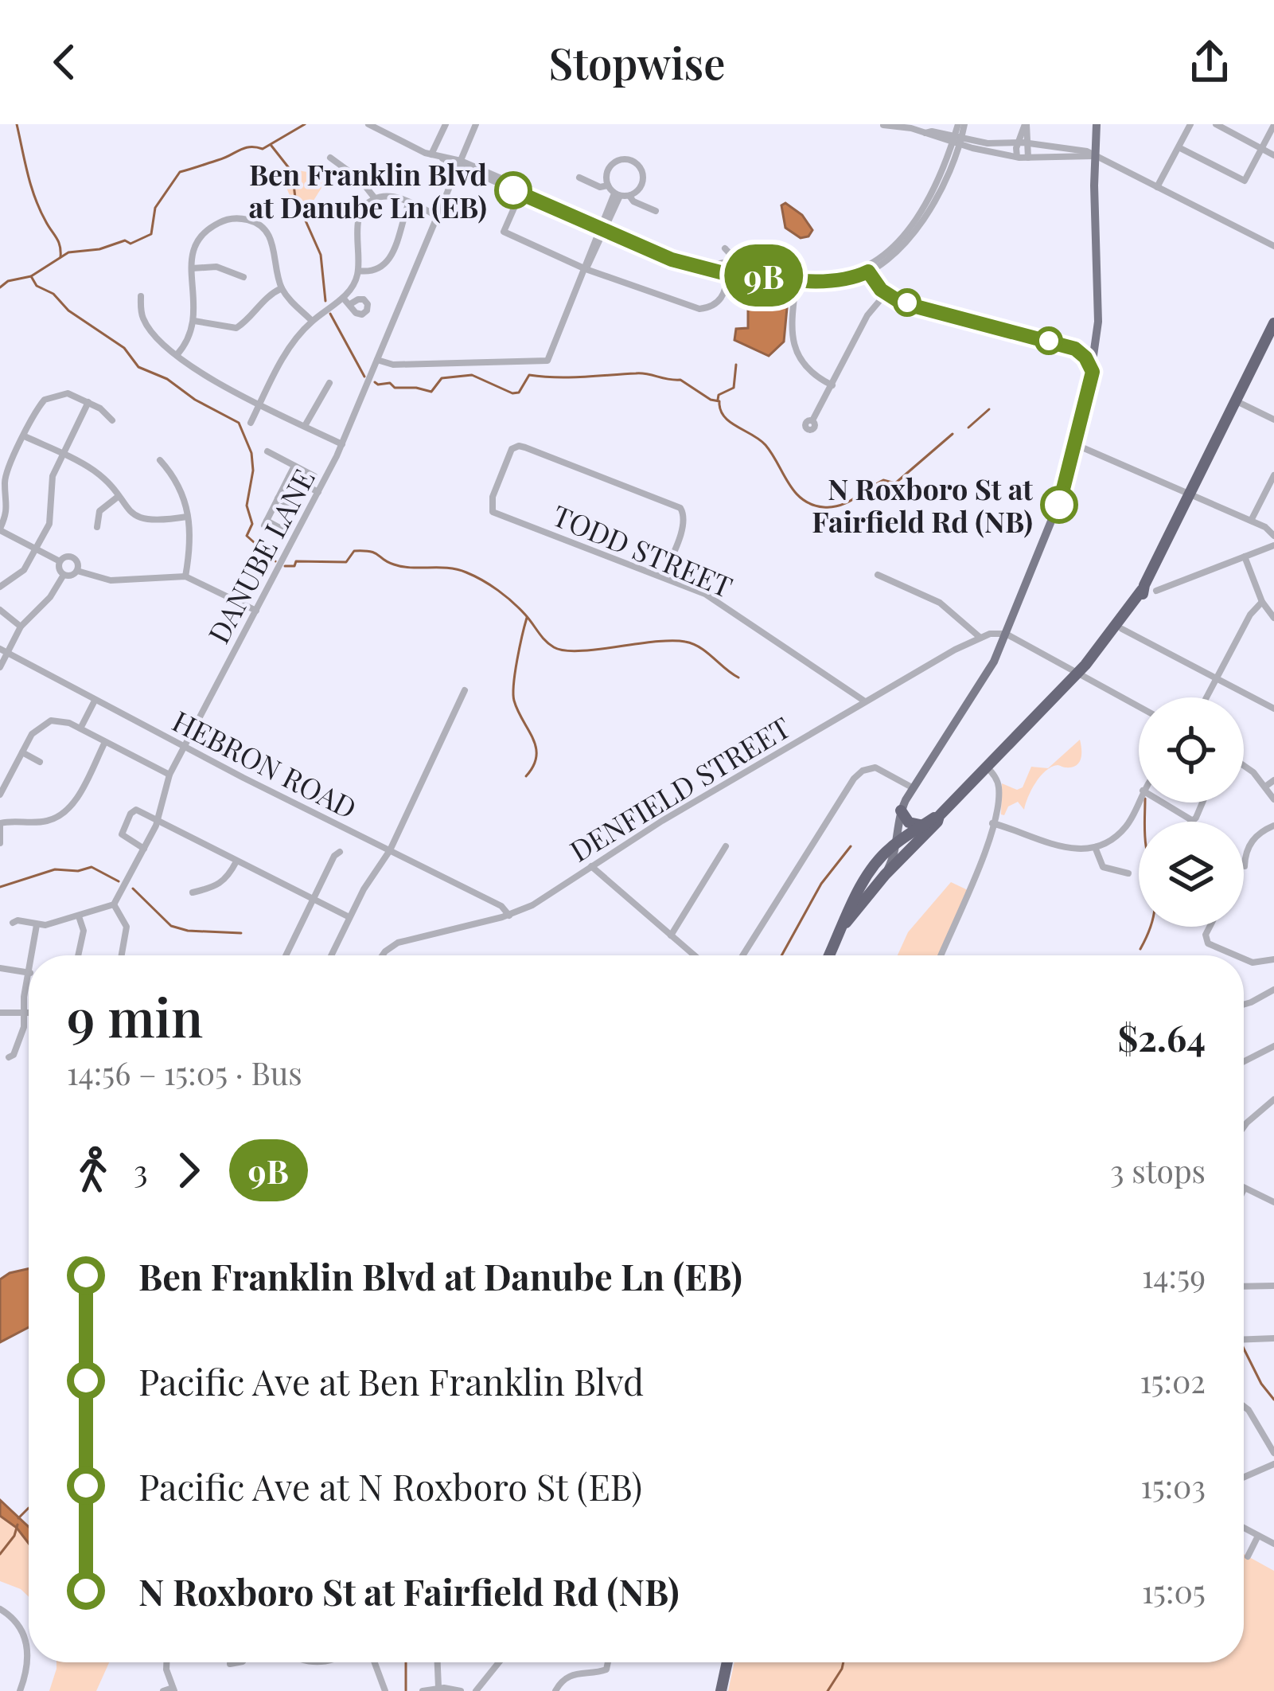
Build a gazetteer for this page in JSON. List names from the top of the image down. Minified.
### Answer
{"streets":{"street":["TODD STREET","DANUBE LANE","HEBRON ROAD","DENFIELD STREET"]},"crossings":[["TODD STREET","DENFIELD STREET"],["DANUBE LANE","HEBRON ROAD"],["HEBRON ROAD","DENFIELD STREET"]],"places":["Ben Franklin Blvd at Danube Ln (EB)","N Roxboro St at Fairfield Rd (NB)"],"lines":["bus line 9B"],"page":{"header":"Stopwise","on_map":"9B","heading":["9 min","14:56 – 15:05 · Bus","$2.64"],"legs":["3","9B","3 stops"],"list":[{"name":"Ben Franklin Blvd at Danube Ln (EB)","value":"14:59"},{"name":"Pacific Ave at Ben Franklin Blvd","value":"15:02"},{"name":"Pacific Ave at N Roxboro St (EB)","value":"15:03"},{"name":"N Roxboro St at Fairfield Rd (NB)","value":"15:05"}]}}
